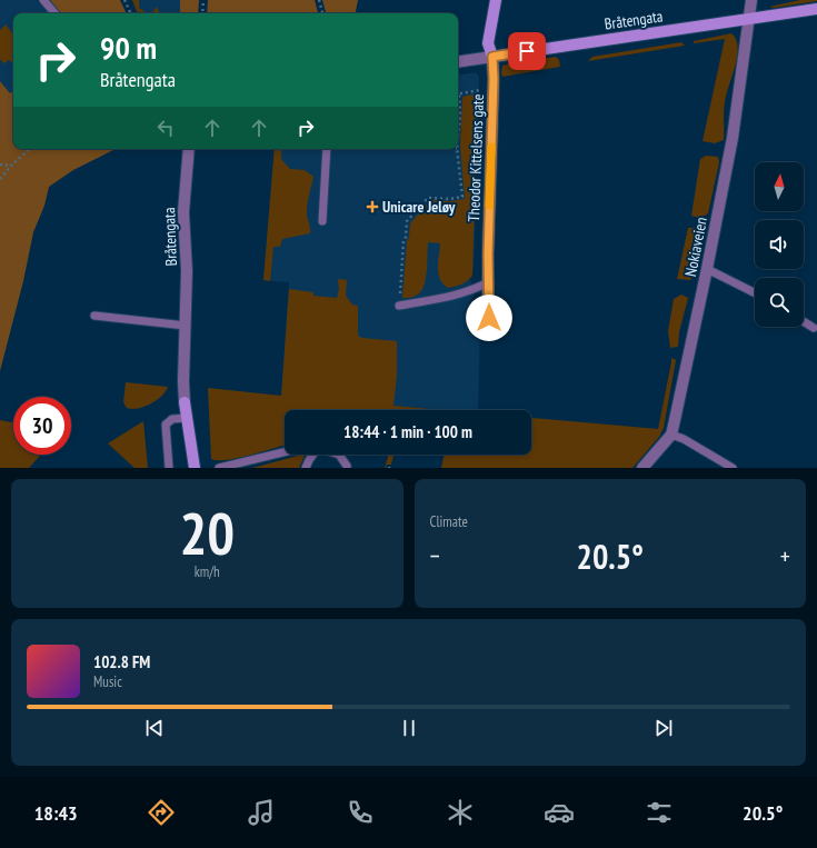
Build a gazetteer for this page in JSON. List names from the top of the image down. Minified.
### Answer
{"streets":{"street":["Bråtengata","Theodor Kittelsens gate","Nokiaveien"]},"crossings":[["Bråtengata","Theodor Kittelsens gate"],["Bråtengata","Nokiaveien"]],"places":{"health":["Unicare Jeløy"]},"north":"top","page":{"turn":["90 m","Bråtengata"],"limit":"30","trip":"18:44 · 1 min · 100 m","tile":[["20","km/h"],"Climate"],"heat":["−","20.5°","+"],"song":["102.8 FM","Music"],"tabs":["18:43","20.5°"]}}
